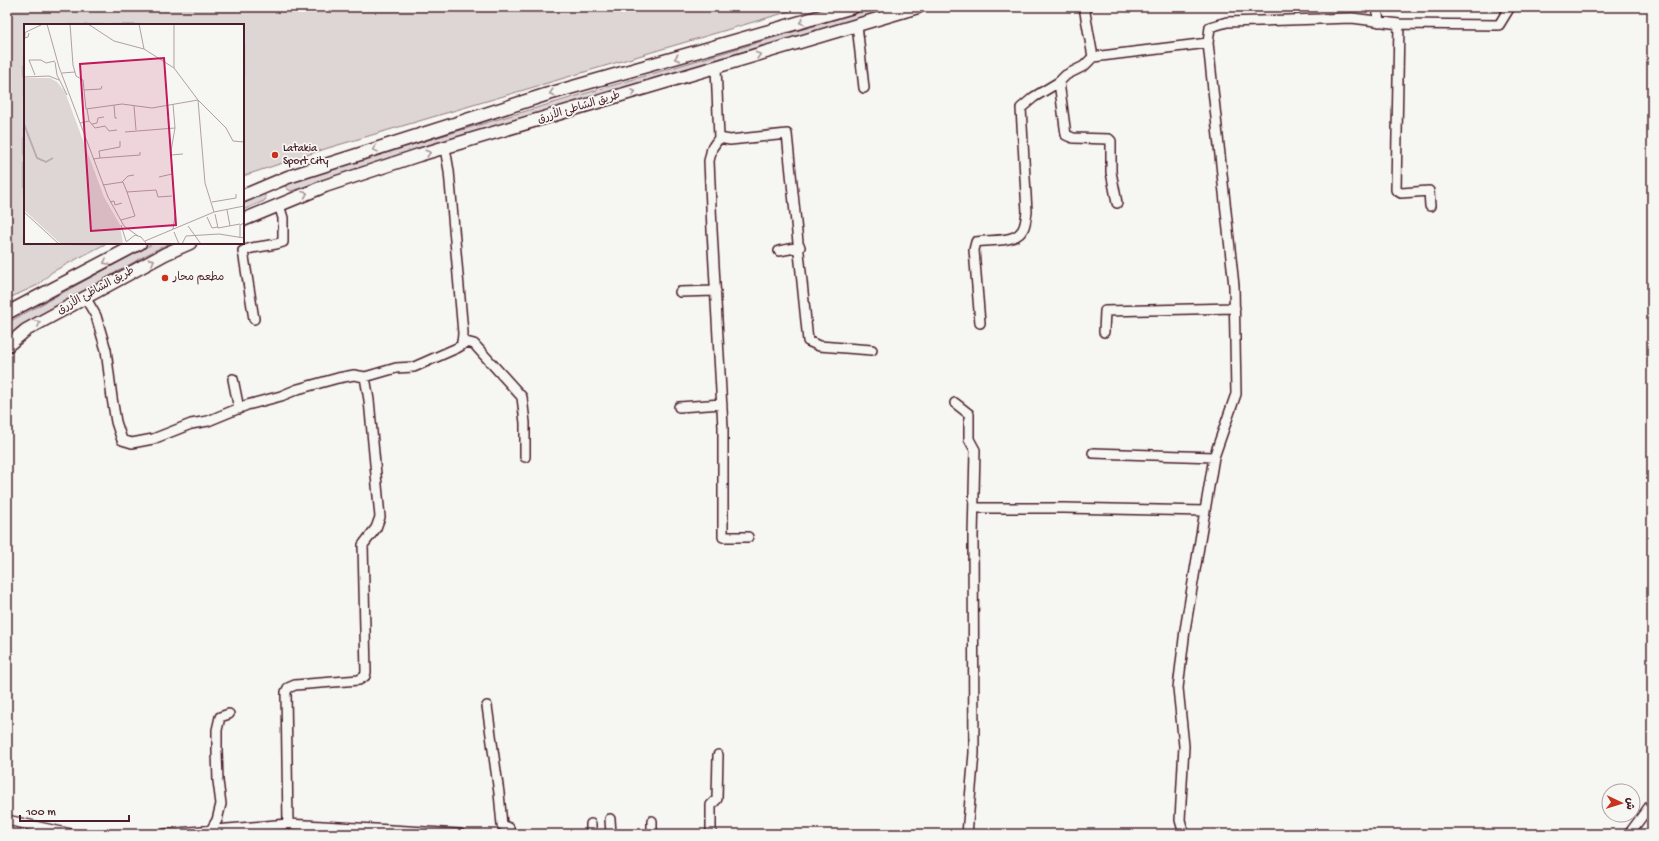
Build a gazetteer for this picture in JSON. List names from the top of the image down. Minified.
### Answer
{"streets":{"main road":["طريق الشاطئ الأزرق"]},"places":["Latakia Sport City","مطعم محار"],"scale_bar":"100 m","north":"right"}
